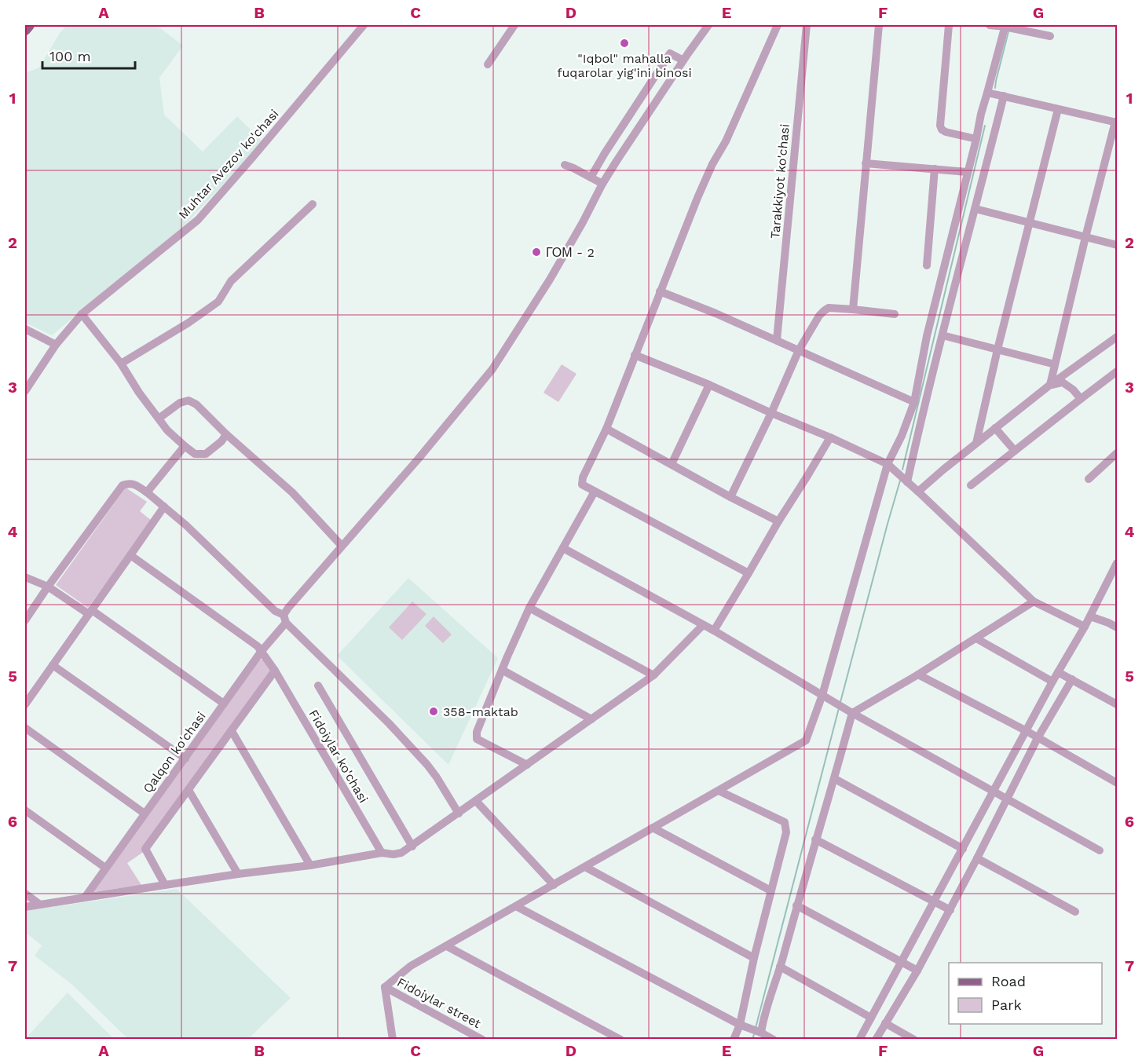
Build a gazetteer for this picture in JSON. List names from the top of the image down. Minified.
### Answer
{"streets":{"street":["Muhtar Avezov ko'chasi","Tarakkiyot ko'chasi","Qalqon ko'chasi","Fidoiylar ko'chasi","Fidoiylar street"]},"crossings":[["Qalqon ko'chasi","Fidoiylar ko'chasi"]],"places":["\"Iqbol\" mahalla fuqarolar yig'ini binosi","ГОМ - 2","358-maktab"],"legend":["Road","Park"],"scale_bar":"100 m","grid":{"columns":["A","B","C","D","E","F","G"],"rows":["1","2","3","4","5","6","7"]}}
